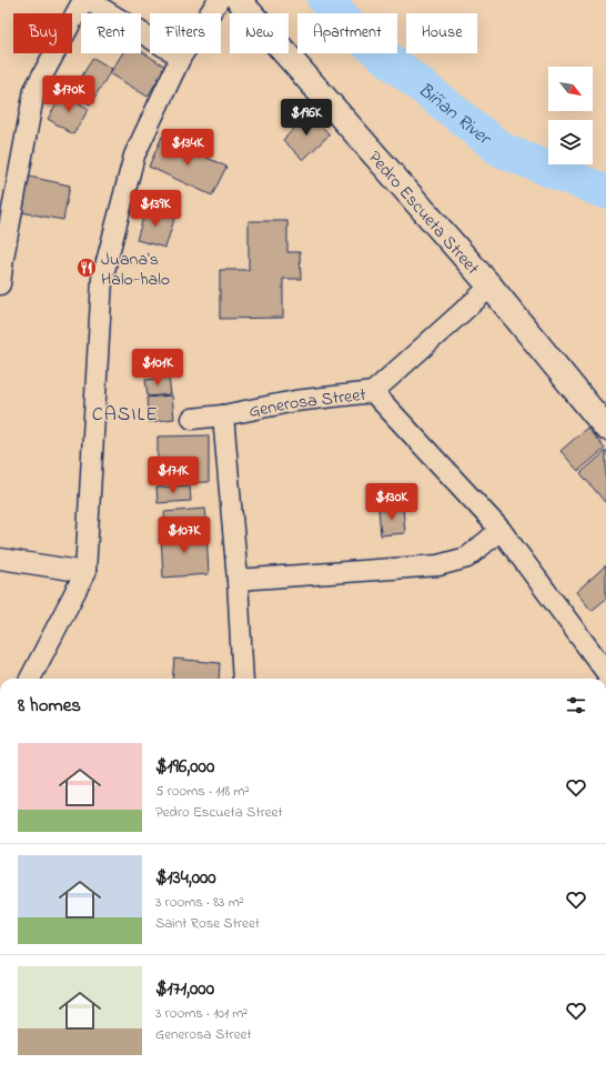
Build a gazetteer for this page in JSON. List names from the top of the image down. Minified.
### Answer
{"streets":{"street":["Pedro Escueta Street","Generosa Street"]},"crossings":[["Pedro Escueta Street","Generosa Street"]],"districts":["CASILE"],"water":["Biñan River"],"places":{"restaurant":["Juana's Halo-halo"]},"north":"bottom right","page":{"chip":["Buy","Rent","Filters","New","Apartment","House"],"price":["$170K","$196K","$134K","$139K","$101K","$171K","$130K","$107K"],"heading":"8 homes","list":[{"name":"$196,000","note":"5 rooms · 118 m² · Pedro Escueta Street"},{"name":"$134,000","note":"3 rooms · 83 m² · Saint Rose Street"},{"name":"$171,000","note":"3 rooms · 101 m² · Generosa Street"}]}}
